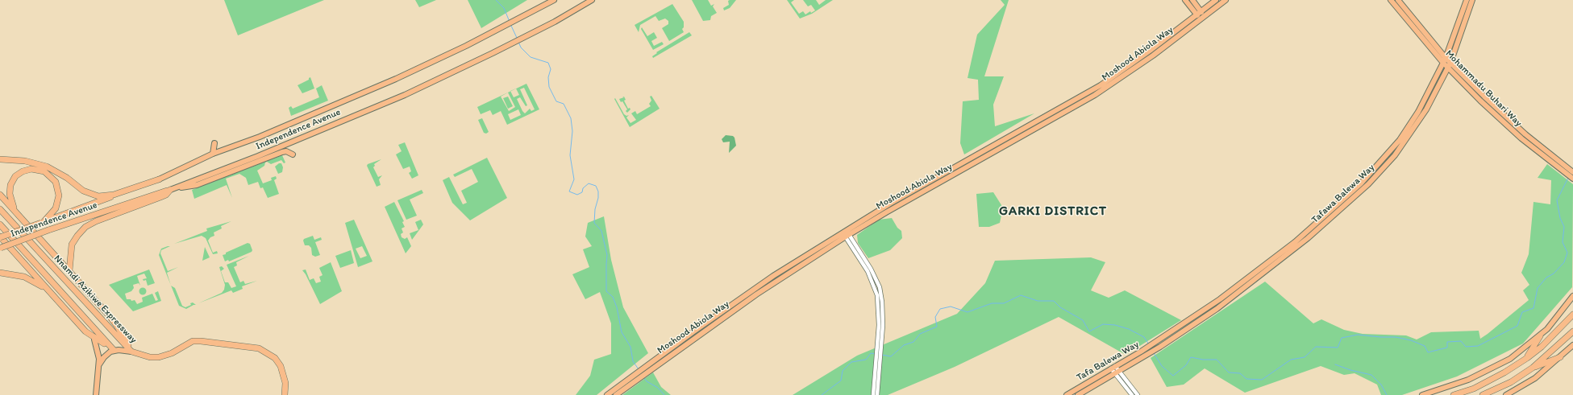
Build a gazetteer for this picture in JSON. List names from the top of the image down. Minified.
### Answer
{"streets":{"highway":["Independence Avenue","Nnamdi Azikiwe Expressway"],"main road":["Moshood Abiola Way","Mohammadu Buhari Way","Tafawa Balewa Way","Tafa Balewa Way"]},"crossings":[["Mohammadu Buhari Way","Tafawa Balewa Way"],["Tafawa Balewa Way","Tafa Balewa Way"]],"districts":["GARKI DISTRICT"]}
